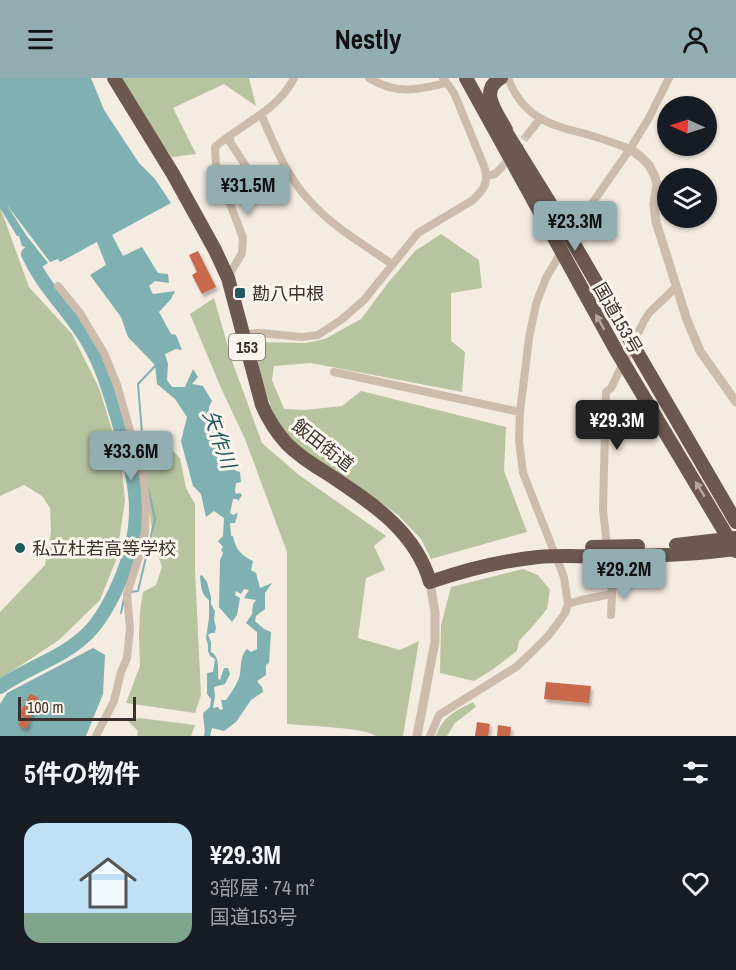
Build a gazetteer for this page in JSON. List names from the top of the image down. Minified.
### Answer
{"streets":{"highway":["国道153号","153","飯田街道"]},"crossings":[["国道153号","飯田街道"]],"water":["矢作川"],"places":{"transit":["勘八中根"],"other":["私立杜若高等学校"]},"scale_bar":"100 m","north":"left","page":{"header":"Nestly","price":["¥31.5M","¥23.3M","¥29.3M","¥33.6M","¥29.2M"],"scale":"100 m","heading":"5件の物件","list":[{"name":"¥29.3M","note":"3部屋 · 74 m² · 国道153号"}]}}
